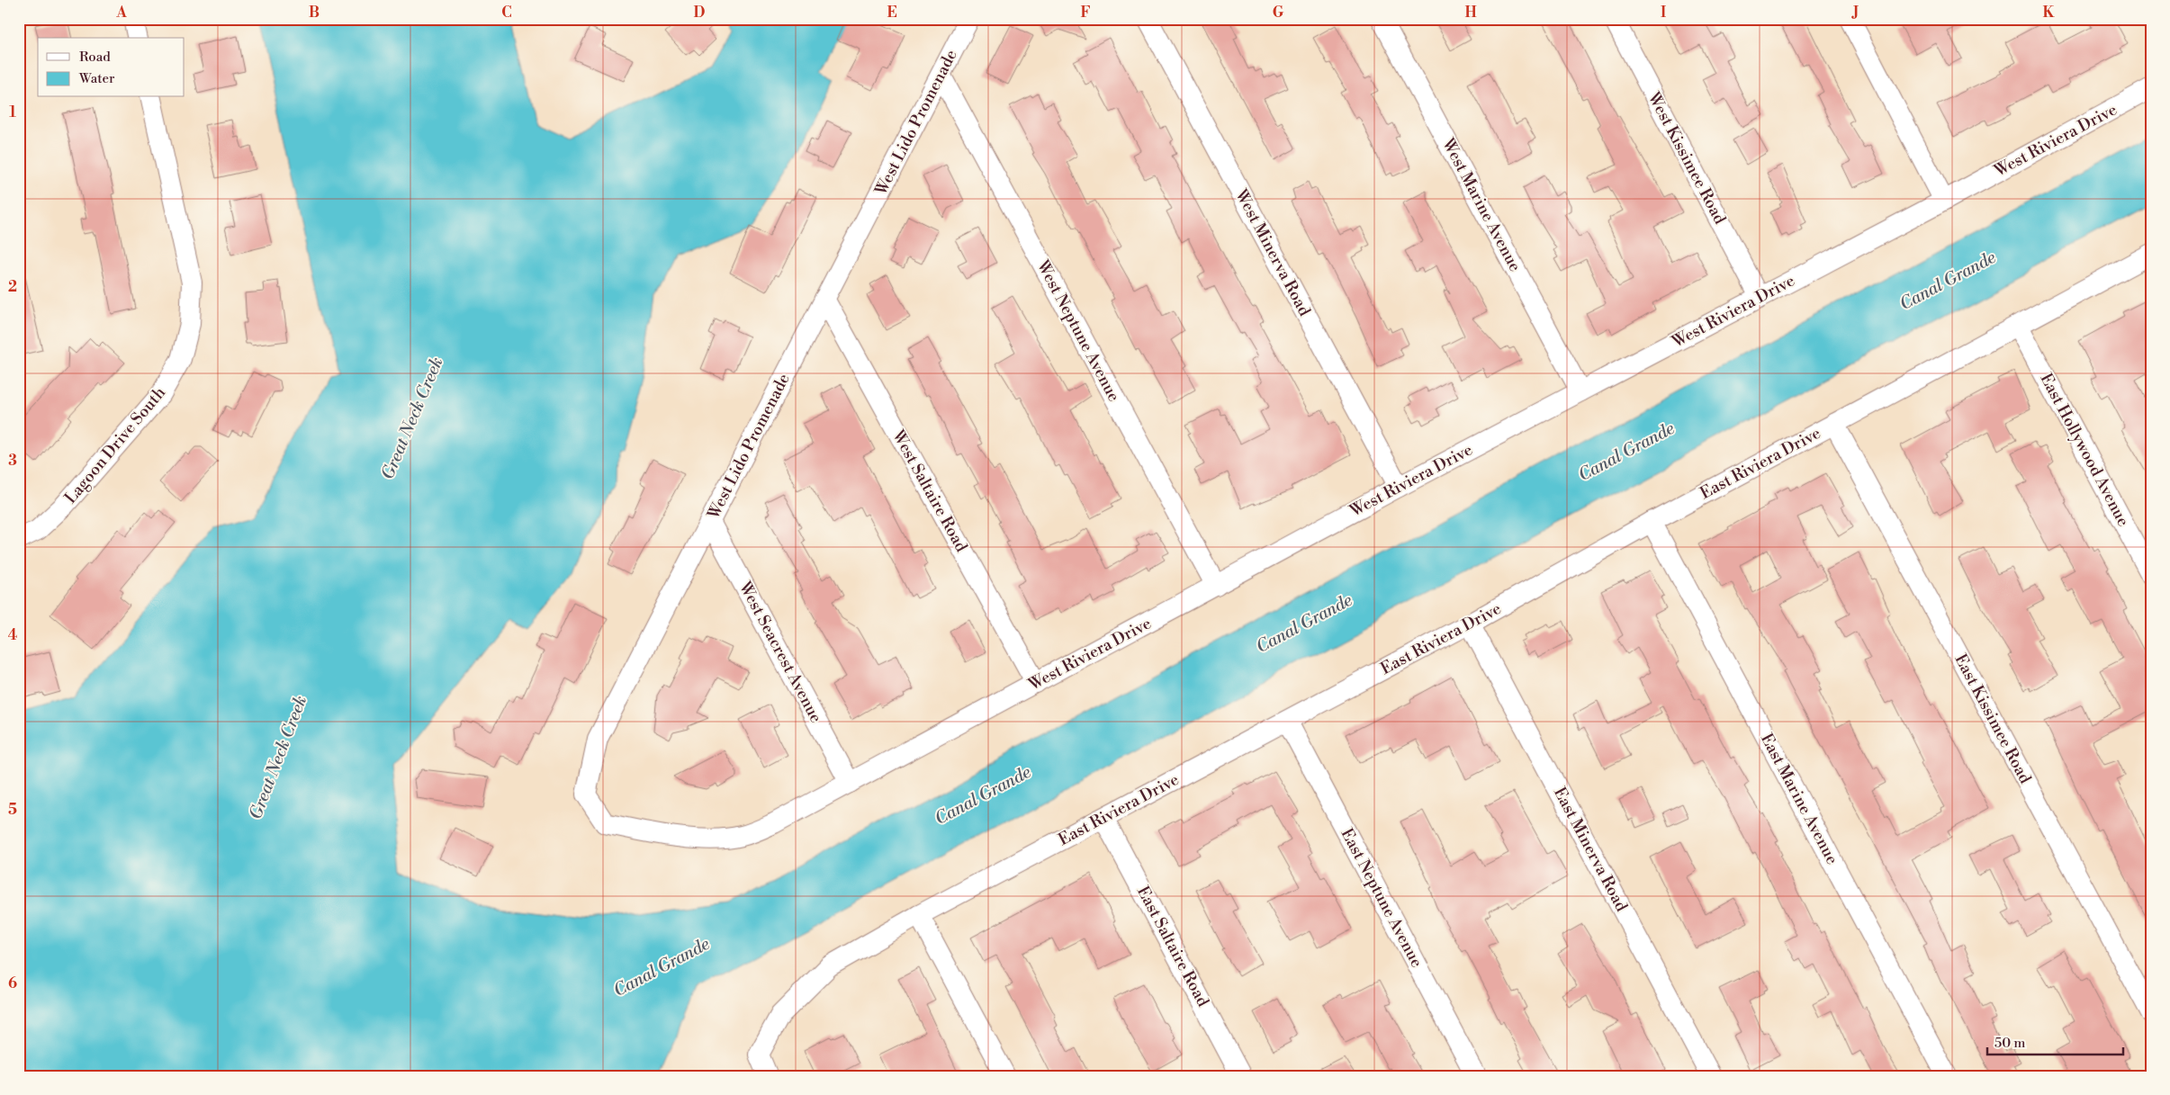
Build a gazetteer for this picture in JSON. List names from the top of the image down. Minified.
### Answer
{"streets":{"street":["West Lido Promenade","West Riviera Drive","West Kissimee Road","West Marine Avenue","West Minerva Road","West Neptune Avenue","Lagoon Drive South","East Hollywood Avenue","East Riviera Drive","West Saltaire Road","West Seacrest Avenue","East Kissimee Road","East Marine Avenue","East Minerva Road","East Neptune Avenue","East Saltaire Road"]},"crossings":[["West Lido Promenade","West Riviera Drive"],["West Lido Promenade","West Neptune Avenue"],["West Lido Promenade","West Saltaire Road"],["West Lido Promenade","West Seacrest Avenue"],["West Riviera Drive","West Kissimee Road"],["West Riviera Drive","West Marine Avenue"],["West Riviera Drive","West Minerva Road"],["West Riviera Drive","West Neptune Avenue"],["West Riviera Drive","West Saltaire Road"],["West Riviera Drive","West Seacrest Avenue"],["East Hollywood Avenue","East Riviera Drive"],["East Riviera Drive","East Kissimee Road"],["East Riviera Drive","East Marine Avenue"],["East Riviera Drive","East Minerva Road"],["East Riviera Drive","East Neptune Avenue"],["East Riviera Drive","East Saltaire Road"]],"water":["Canal Grande","Great Neck Creek"],"legend":["Road","Water"],"scale_bar":"50 m","grid":{"columns":["A","B","C","D","E","F","G","H","I","J","K"],"rows":["1","2","3","4","5","6"]}}
